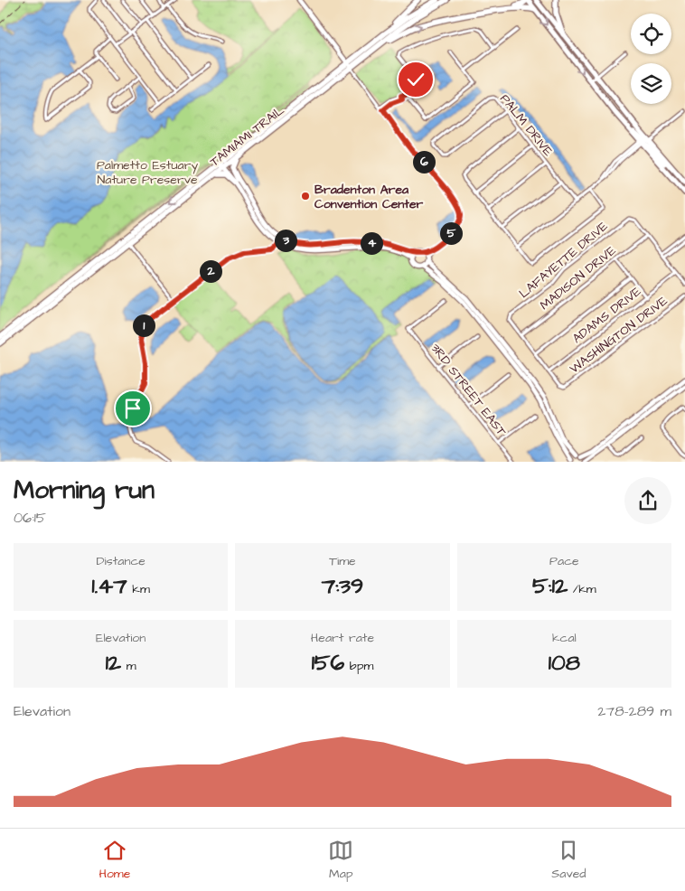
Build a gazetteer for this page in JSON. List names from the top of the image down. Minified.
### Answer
{"streets":{"highway":["TAMIAMI TRAIL"],"street":["PALM DRIVE","LAFAYETTE DRIVE","MADISON DRIVE","ADAMS DRIVE","WASHINGTON DRIVE","3RD STREET EAST"]},"crossings":[["LAFAYETTE DRIVE","MADISON DRIVE"],["ADAMS DRIVE","WASHINGTON DRIVE"]],"parks":["Palmetto Estuary Nature Preserve"],"places":["Bradenton Area Convention Center"],"page":{"pins":["6","5","3","4","2","1"],"heading":["Morning run","06:15"],"stats":[["Distance","1.47 km"],["Time","7:39"],["Pace","5:12 /km"],["Elevation","12 m"],["Heart rate","156 bpm"],["kcal","108"]],"chart":["Elevation","278–289 m"],"tabs":["Home","Map","Saved"]}}
